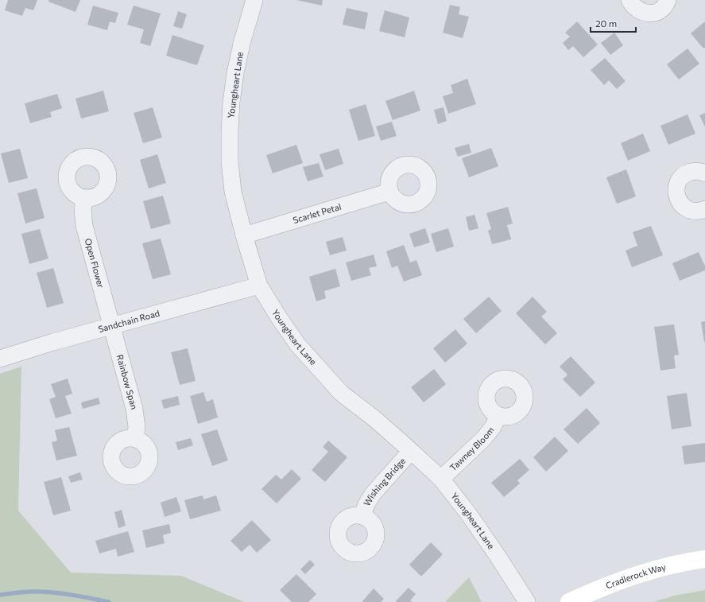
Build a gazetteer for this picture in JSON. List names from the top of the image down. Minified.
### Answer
{"streets":{"street":["Youngheart Lane","Scarlet Petal","Open Flower","Sandchain Road","Rainbow Span","Tawney Bloom","Wishing Bridge","Cradlerock Way"]},"crossings":[["Youngheart Lane","Scarlet Petal"],["Youngheart Lane","Sandchain Road"],["Youngheart Lane","Tawney Bloom"],["Youngheart Lane","Wishing Bridge"],["Open Flower","Sandchain Road"],["Open Flower","Rainbow Span"],["Sandchain Road","Rainbow Span"]],"scale_bar":"20 m"}
